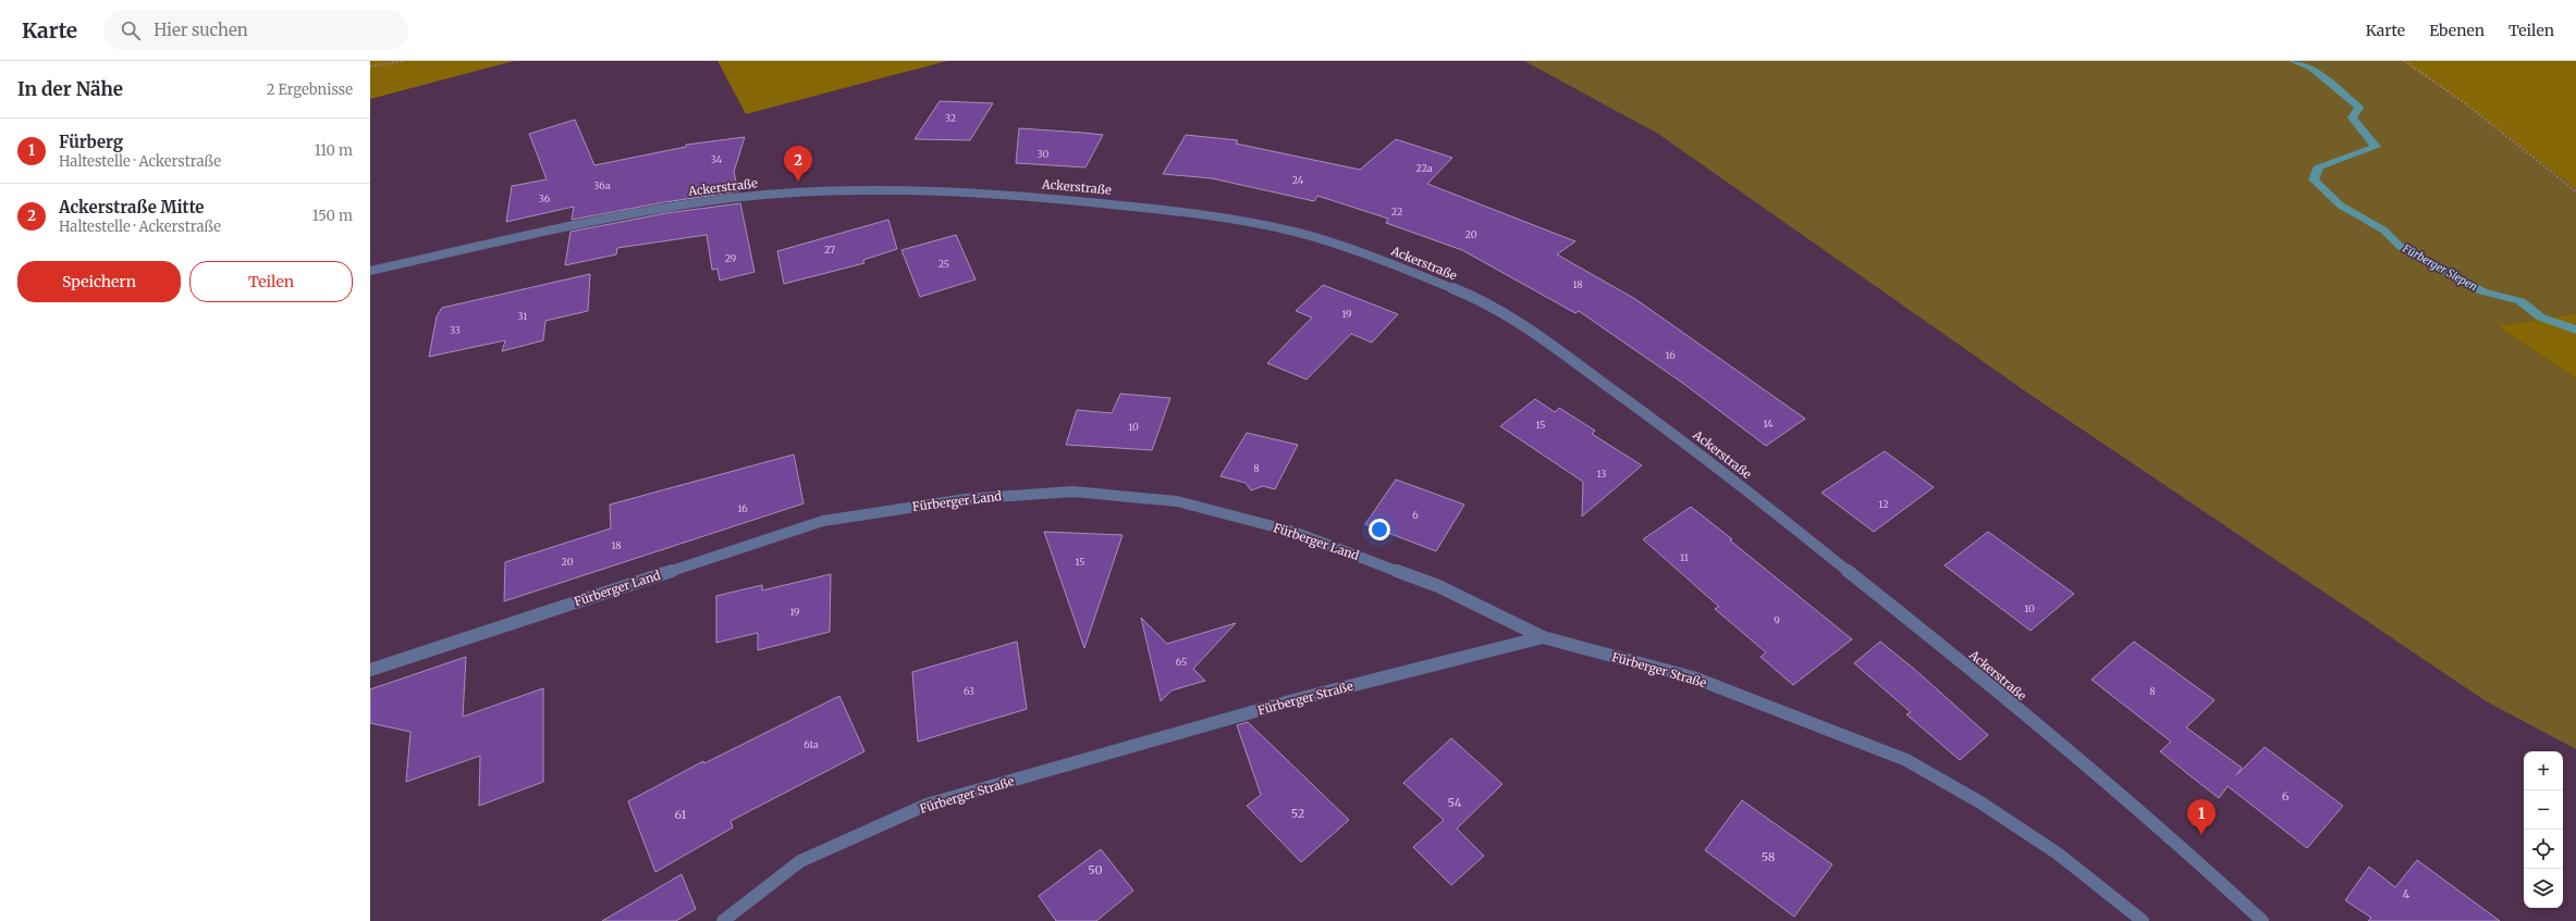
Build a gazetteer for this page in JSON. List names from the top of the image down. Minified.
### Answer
{"streets":{"street":["Ackerstraße","Fürberger Land","Fürberger Straße"]},"crossings":[["Fürberger Land","Fürberger Straße"]],"water":["Fürberger Siepen"],"house_numbers":["32","30","34","22a","24","36a","36","22","20","27","29","25","18","19","31","33","16","14","15","10","8","13","12","16","6","18","11","20","15","10","19","9","65","63","8","61a","6","54","52","61","58","50","4"],"page":{"header":"Karte","search":"Hier suchen","nav":["Karte","Ebenen","Teilen"],"heading":["In der Nähe","2 Ergebnisse"],"list":[{"mark":"1","name":"Fürberg","note":"Haltestelle · Ackerstraße","value":"110 m"},{"mark":"2","name":"Ackerstraße Mitte","note":"Haltestelle · Ackerstraße","value":"150 m"}],"pins":["2","1"],"buttons":["Speichern","Teilen"],"map_buttons":["+","−"]}}
